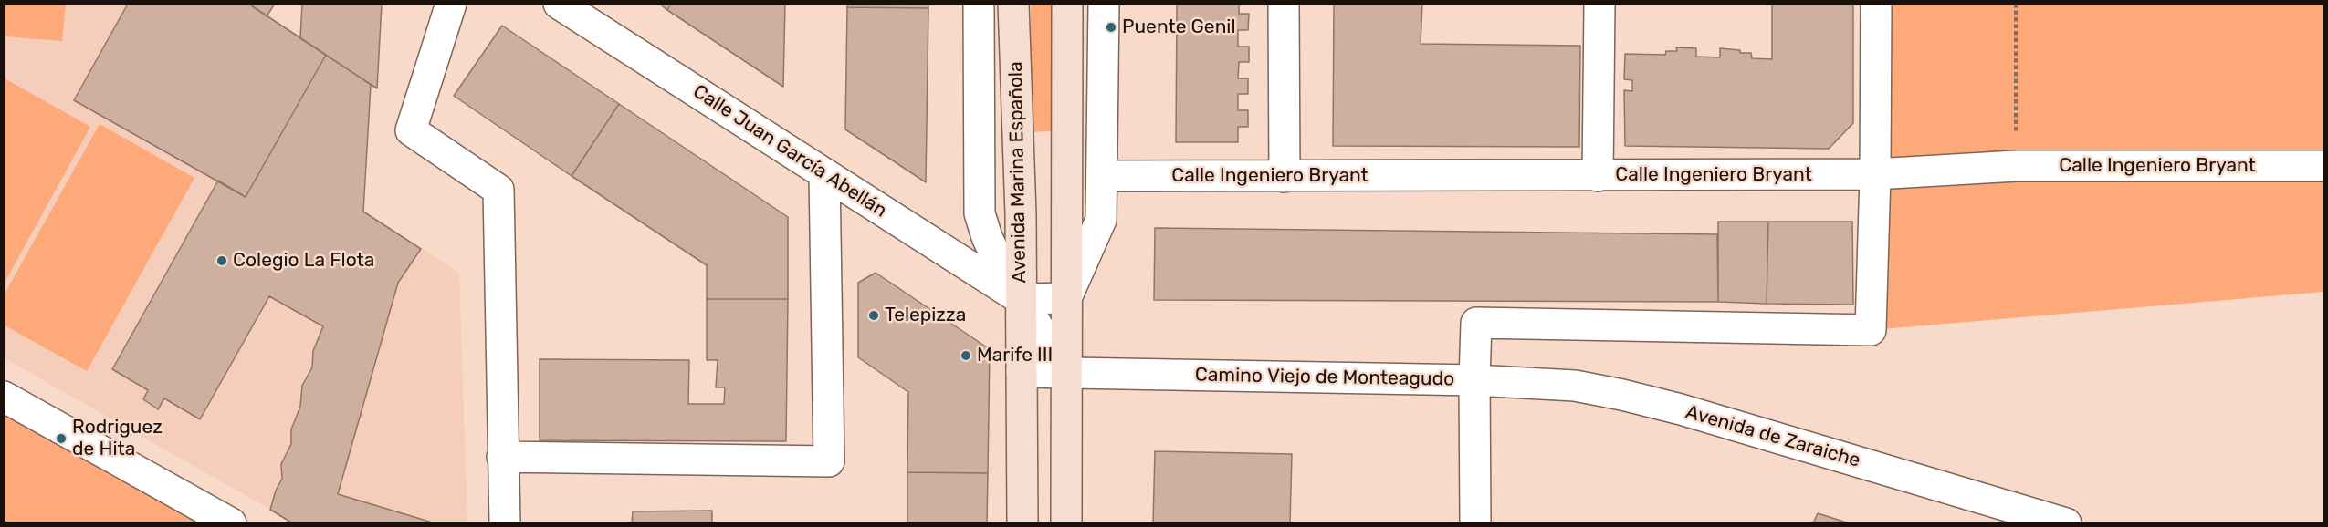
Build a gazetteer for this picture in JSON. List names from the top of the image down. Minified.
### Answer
{"streets":{"main road":["Avenida Marina Española"],"street":["Calle Juan García Abellán","Calle Ingeniero Bryant","Camino Viejo de Monteagudo","Avenida de Zaraiche"]},"crossings":[["Calle Juan García Abellán","Avenida Marina Española"],["Camino Viejo de Monteagudo","Avenida de Zaraiche"]],"places":["Puente Genil","Colegio La Flota","Telepizza","Marife III","Rodriguez de Hita"]}
